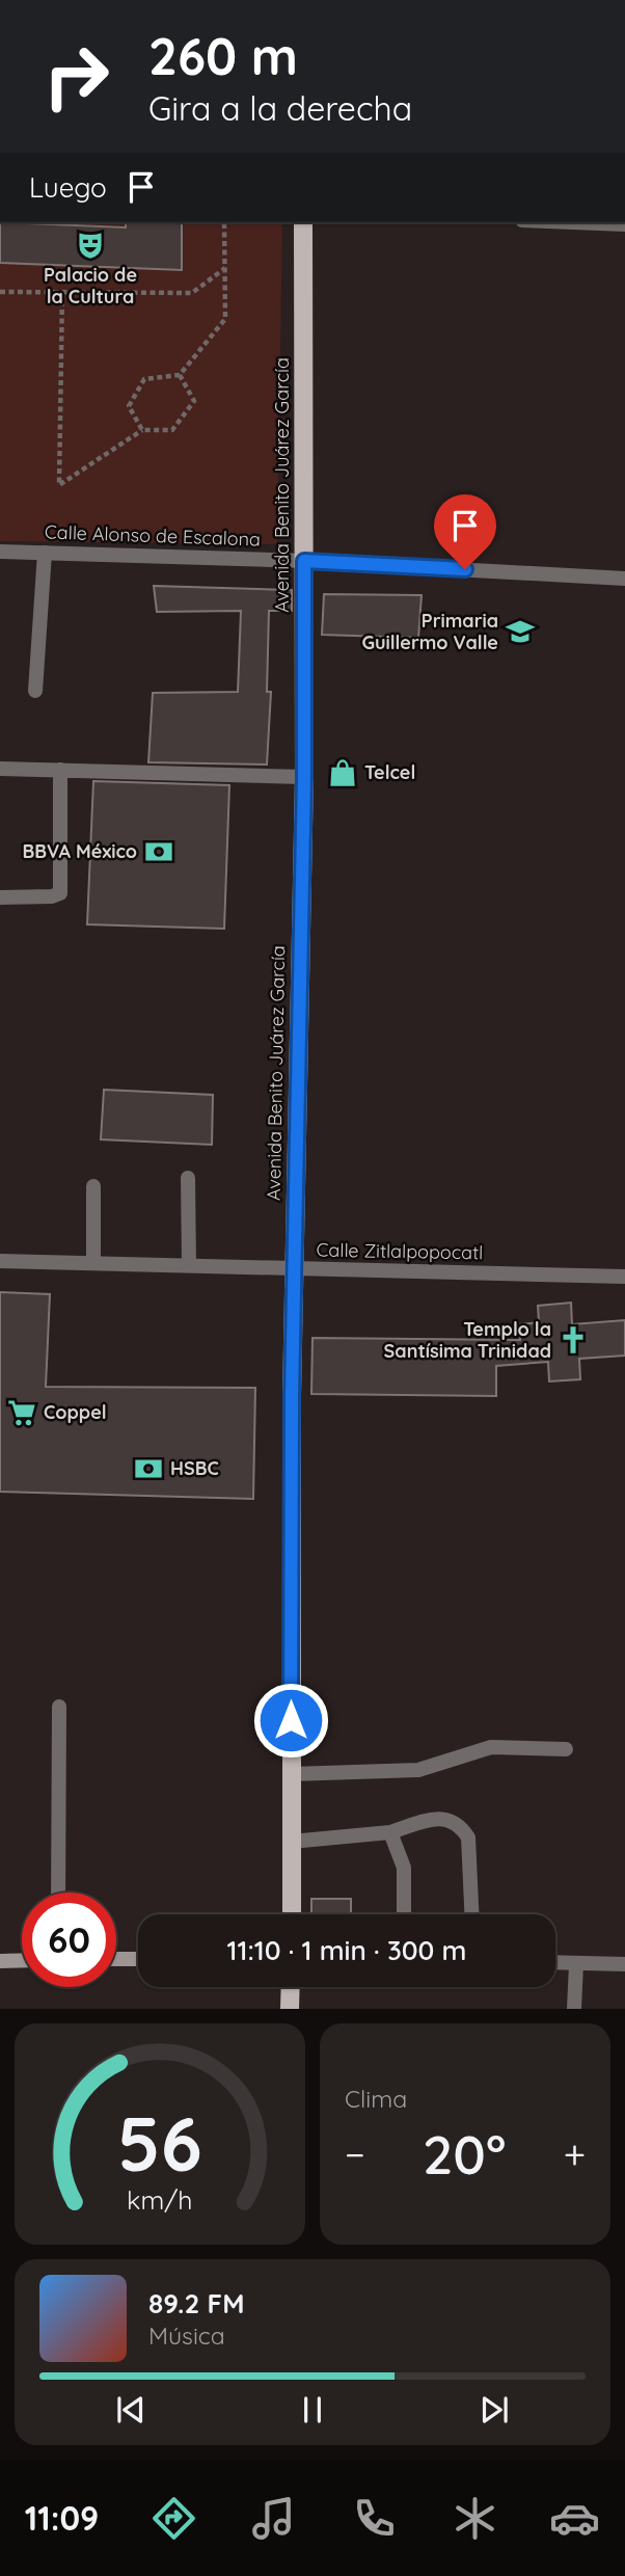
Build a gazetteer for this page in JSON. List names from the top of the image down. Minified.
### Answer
{"streets":{"main road":["Avenida Benito Juárez García"],"street":["Calle Alonso de Escalona","Calle Zitlalpopocatl"]},"crossings":[["Avenida Benito Juárez García","Calle Alonso de Escalona"],["Avenida Benito Juárez García","Calle Zitlalpopocatl"]],"places":{"theatre":["Palacio de la Cultura"],"school or university":["Primaria Guillermo Valle"],"shop":["Telcel"],"bank":["BBVA México","HSBC"],"church":["Templo la Santísima Trinidad"],"supermarket":["Coppel"]},"page":{"turn":["260 m","Gira a la derecha"],"then":"Luego","limit":"60","trip":"11:10 · 1 min · 300 m","tile":"Clima","heat":["−","20°","+"],"song":["89.2 FM","Música"],"tabs":"11:09","gauge":["56","km/h"]}}
